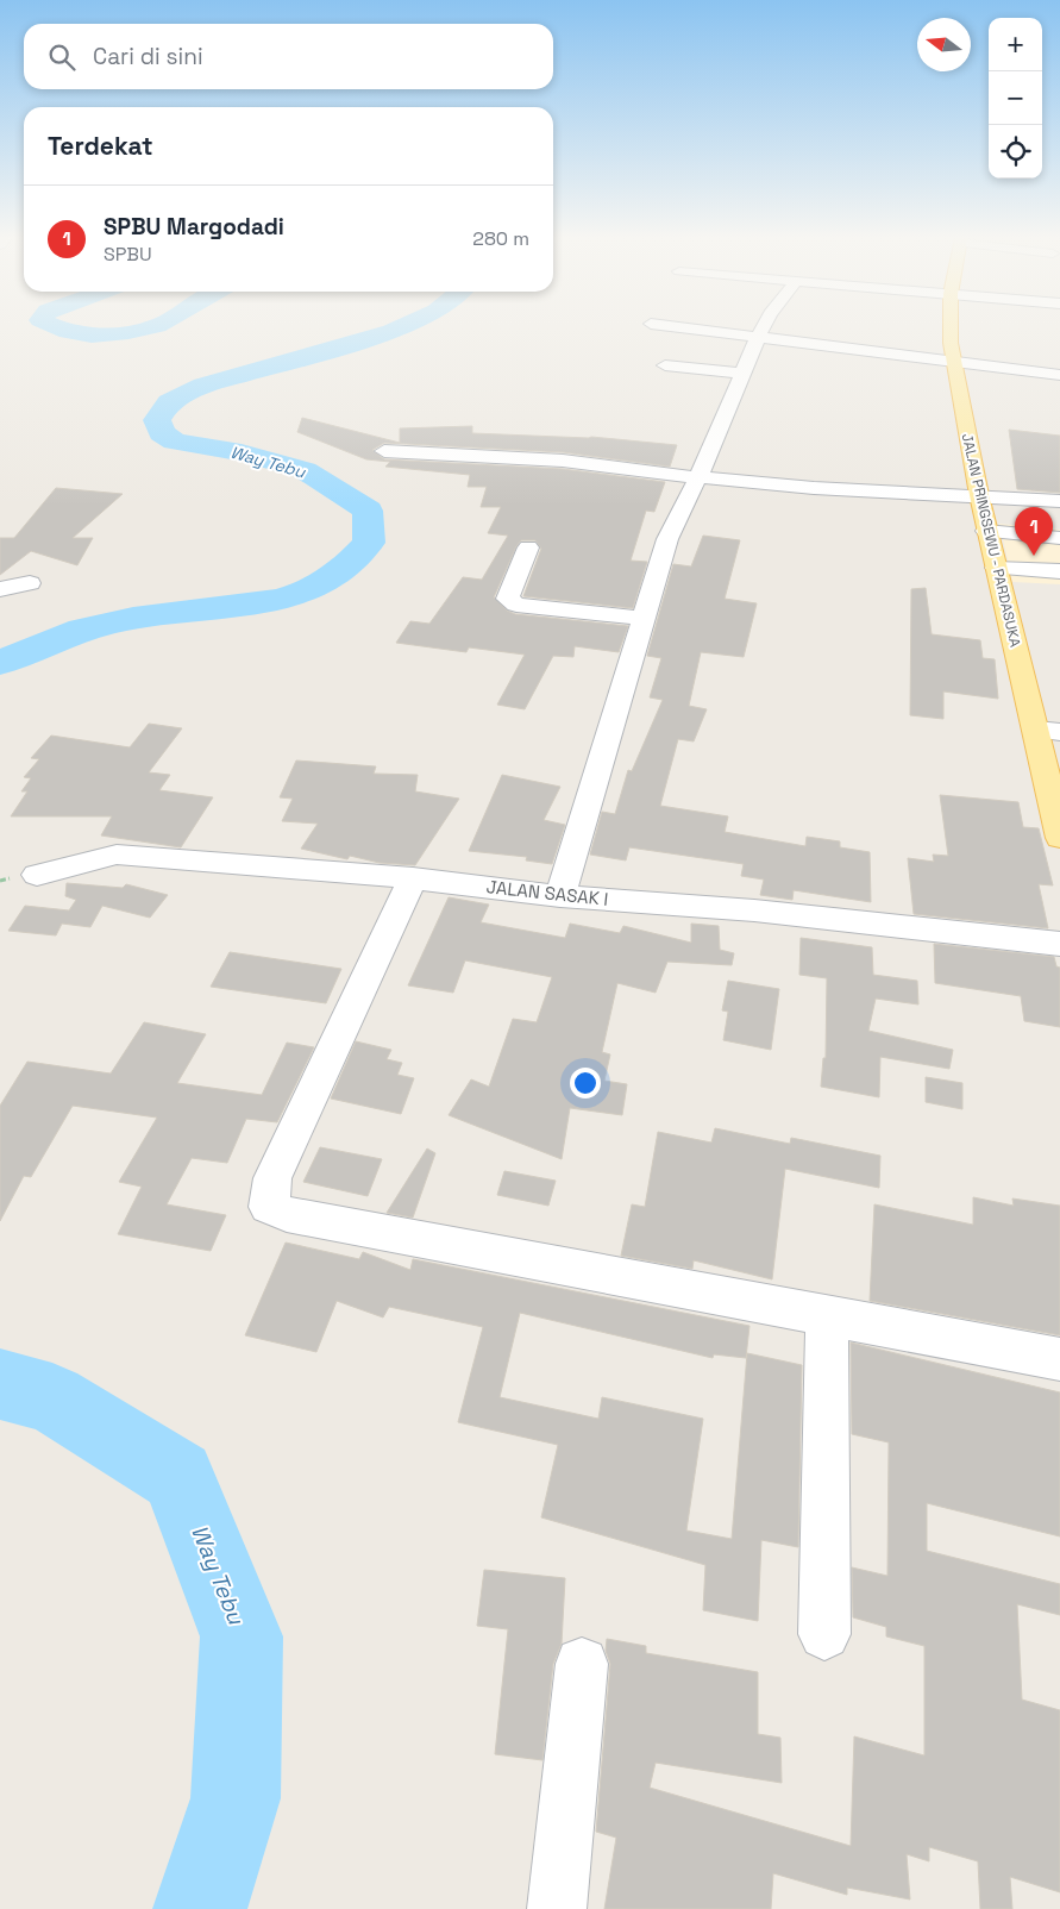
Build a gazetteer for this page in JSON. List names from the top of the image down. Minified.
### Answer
{"streets":{"main road":["JALAN PRINGSEWU - PARDASUKA"],"street":["JALAN SASAK I"]},"water":["Way Tebu"],"north":"left","page":{"map_buttons":["+","−"],"search":"Cari di sini","heading":"Terdekat","list":[{"mark":"1","name":"SPBU Margodadi","note":"SPBU","value":"280 m"}],"pins":"1"}}
